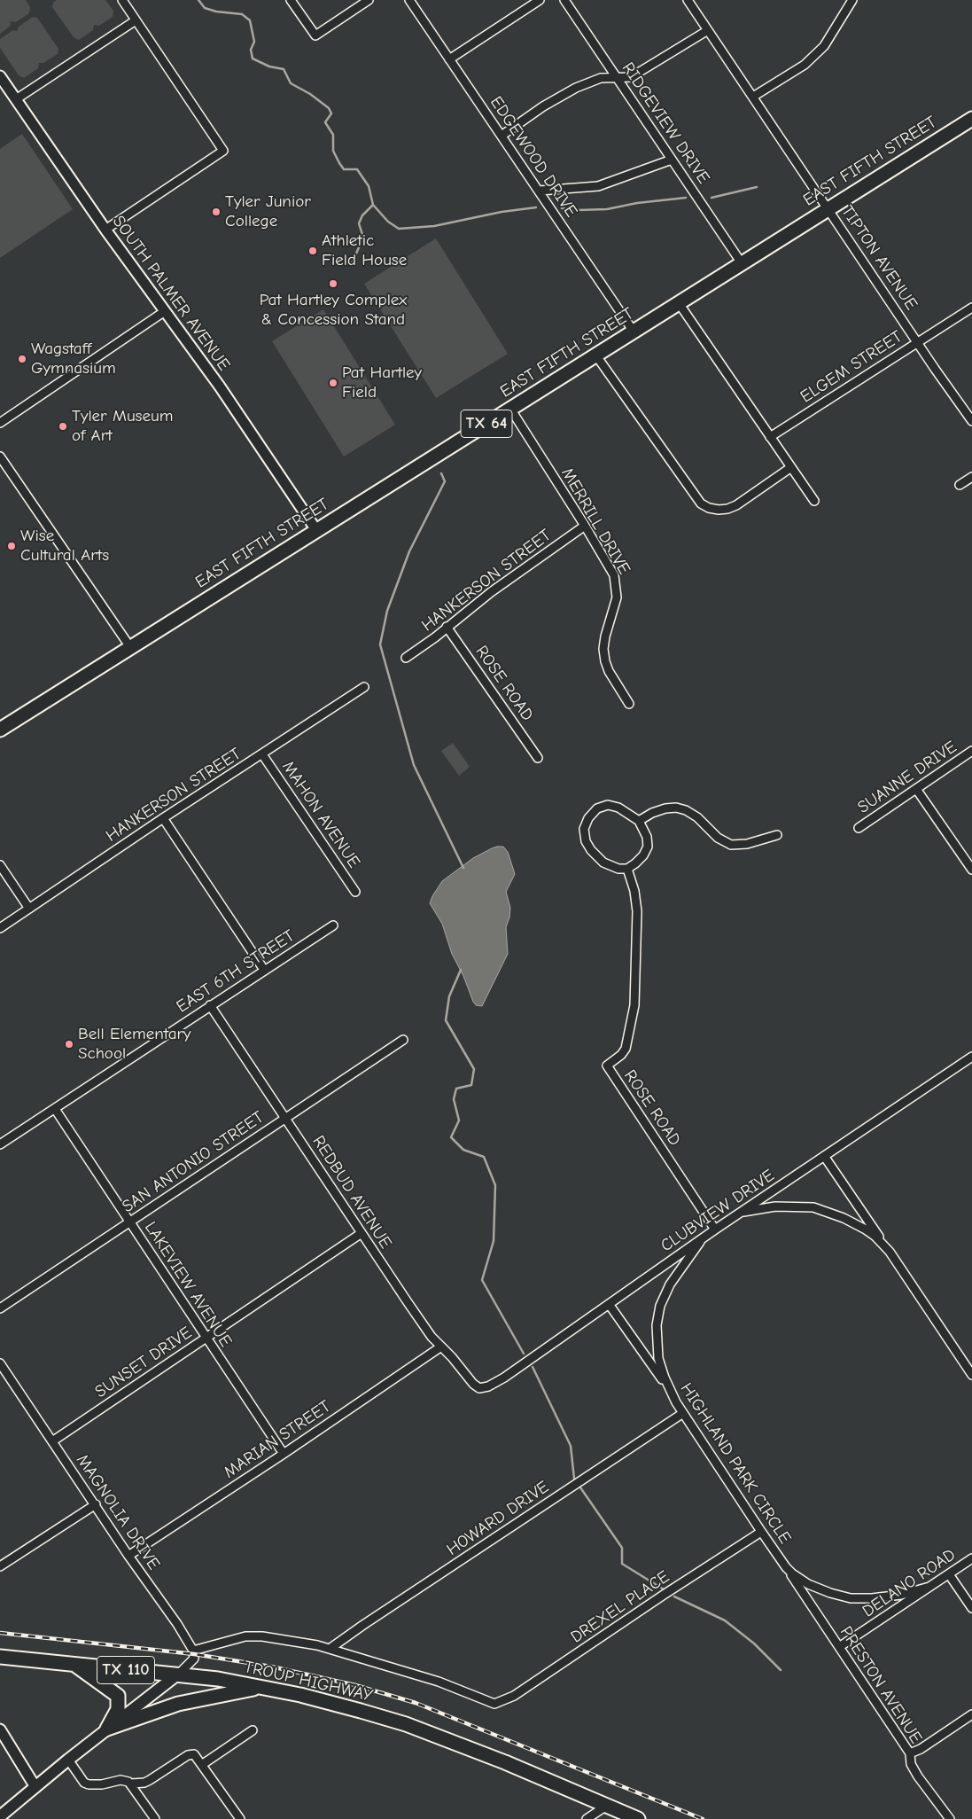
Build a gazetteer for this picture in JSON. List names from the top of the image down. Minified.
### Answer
{"streets":{"main road":["EAST FIFTH STREET","TX 64","TX 110","TROUP HIGHWAY"],"street":["RIDGEVIEW DRIVE","EDGEWOOD DRIVE","TIPTON AVENUE","SOUTH PALMER AVENUE","ELGEM STREET","MERRILL DRIVE","HANKERSON STREET","ROSE ROAD","SUANNE DRIVE","MAHON AVENUE","EAST 6TH STREET","SAN ANTONIO STREET","REDBUD AVENUE","CLUBVIEW DRIVE","LAKEVIEW AVENUE","SUNSET DRIVE","MARIAN STREET","HIGHLAND PARK CIRCLE","MAGNOLIA DRIVE","HOWARD DRIVE","DELANO ROAD","DREXEL PLACE","PRESTON AVENUE"]},"crossings":[["RIDGEVIEW DRIVE","EAST FIFTH STREET"],["EDGEWOOD DRIVE","EAST FIFTH STREET"],["EAST FIFTH STREET","TIPTON AVENUE"],["EAST FIFTH STREET","SOUTH PALMER AVENUE"],["EAST FIFTH STREET","MERRILL DRIVE"],["TIPTON AVENUE","ELGEM STREET"],["MERRILL DRIVE","HANKERSON STREET"],["HANKERSON STREET","ROSE ROAD"],["HANKERSON STREET","MAHON AVENUE"],["ROSE ROAD","CLUBVIEW DRIVE"],["EAST 6TH STREET","REDBUD AVENUE"],["EAST 6TH STREET","LAKEVIEW AVENUE"],["SAN ANTONIO STREET","REDBUD AVENUE"],["SAN ANTONIO STREET","LAKEVIEW AVENUE"],["REDBUD AVENUE","CLUBVIEW DRIVE"],["REDBUD AVENUE","SUNSET DRIVE"],["REDBUD AVENUE","MARIAN STREET"],["CLUBVIEW DRIVE","HIGHLAND PARK CIRCLE"],["LAKEVIEW AVENUE","SUNSET DRIVE"],["LAKEVIEW AVENUE","MARIAN STREET"],["SUNSET DRIVE","MAGNOLIA DRIVE"],["MARIAN STREET","MAGNOLIA DRIVE"],["HIGHLAND PARK CIRCLE","HOWARD DRIVE"],["HIGHLAND PARK CIRCLE","DELANO ROAD"],["HIGHLAND PARK CIRCLE","DREXEL PLACE"],["HIGHLAND PARK CIRCLE","PRESTON AVENUE"],["HOWARD DRIVE","DREXEL PLACE"],["DELANO ROAD","PRESTON AVENUE"],["TX 110","TROUP HIGHWAY"]],"places":["Tyler Junior College","Athletic Field House","Pat Hartley Complex & Concession Stand","Wagstaff Gymnasium","Pat Hartley Field","Tyler Museum of Art","Wise Cultural Arts","Bell Elementary School"]}
